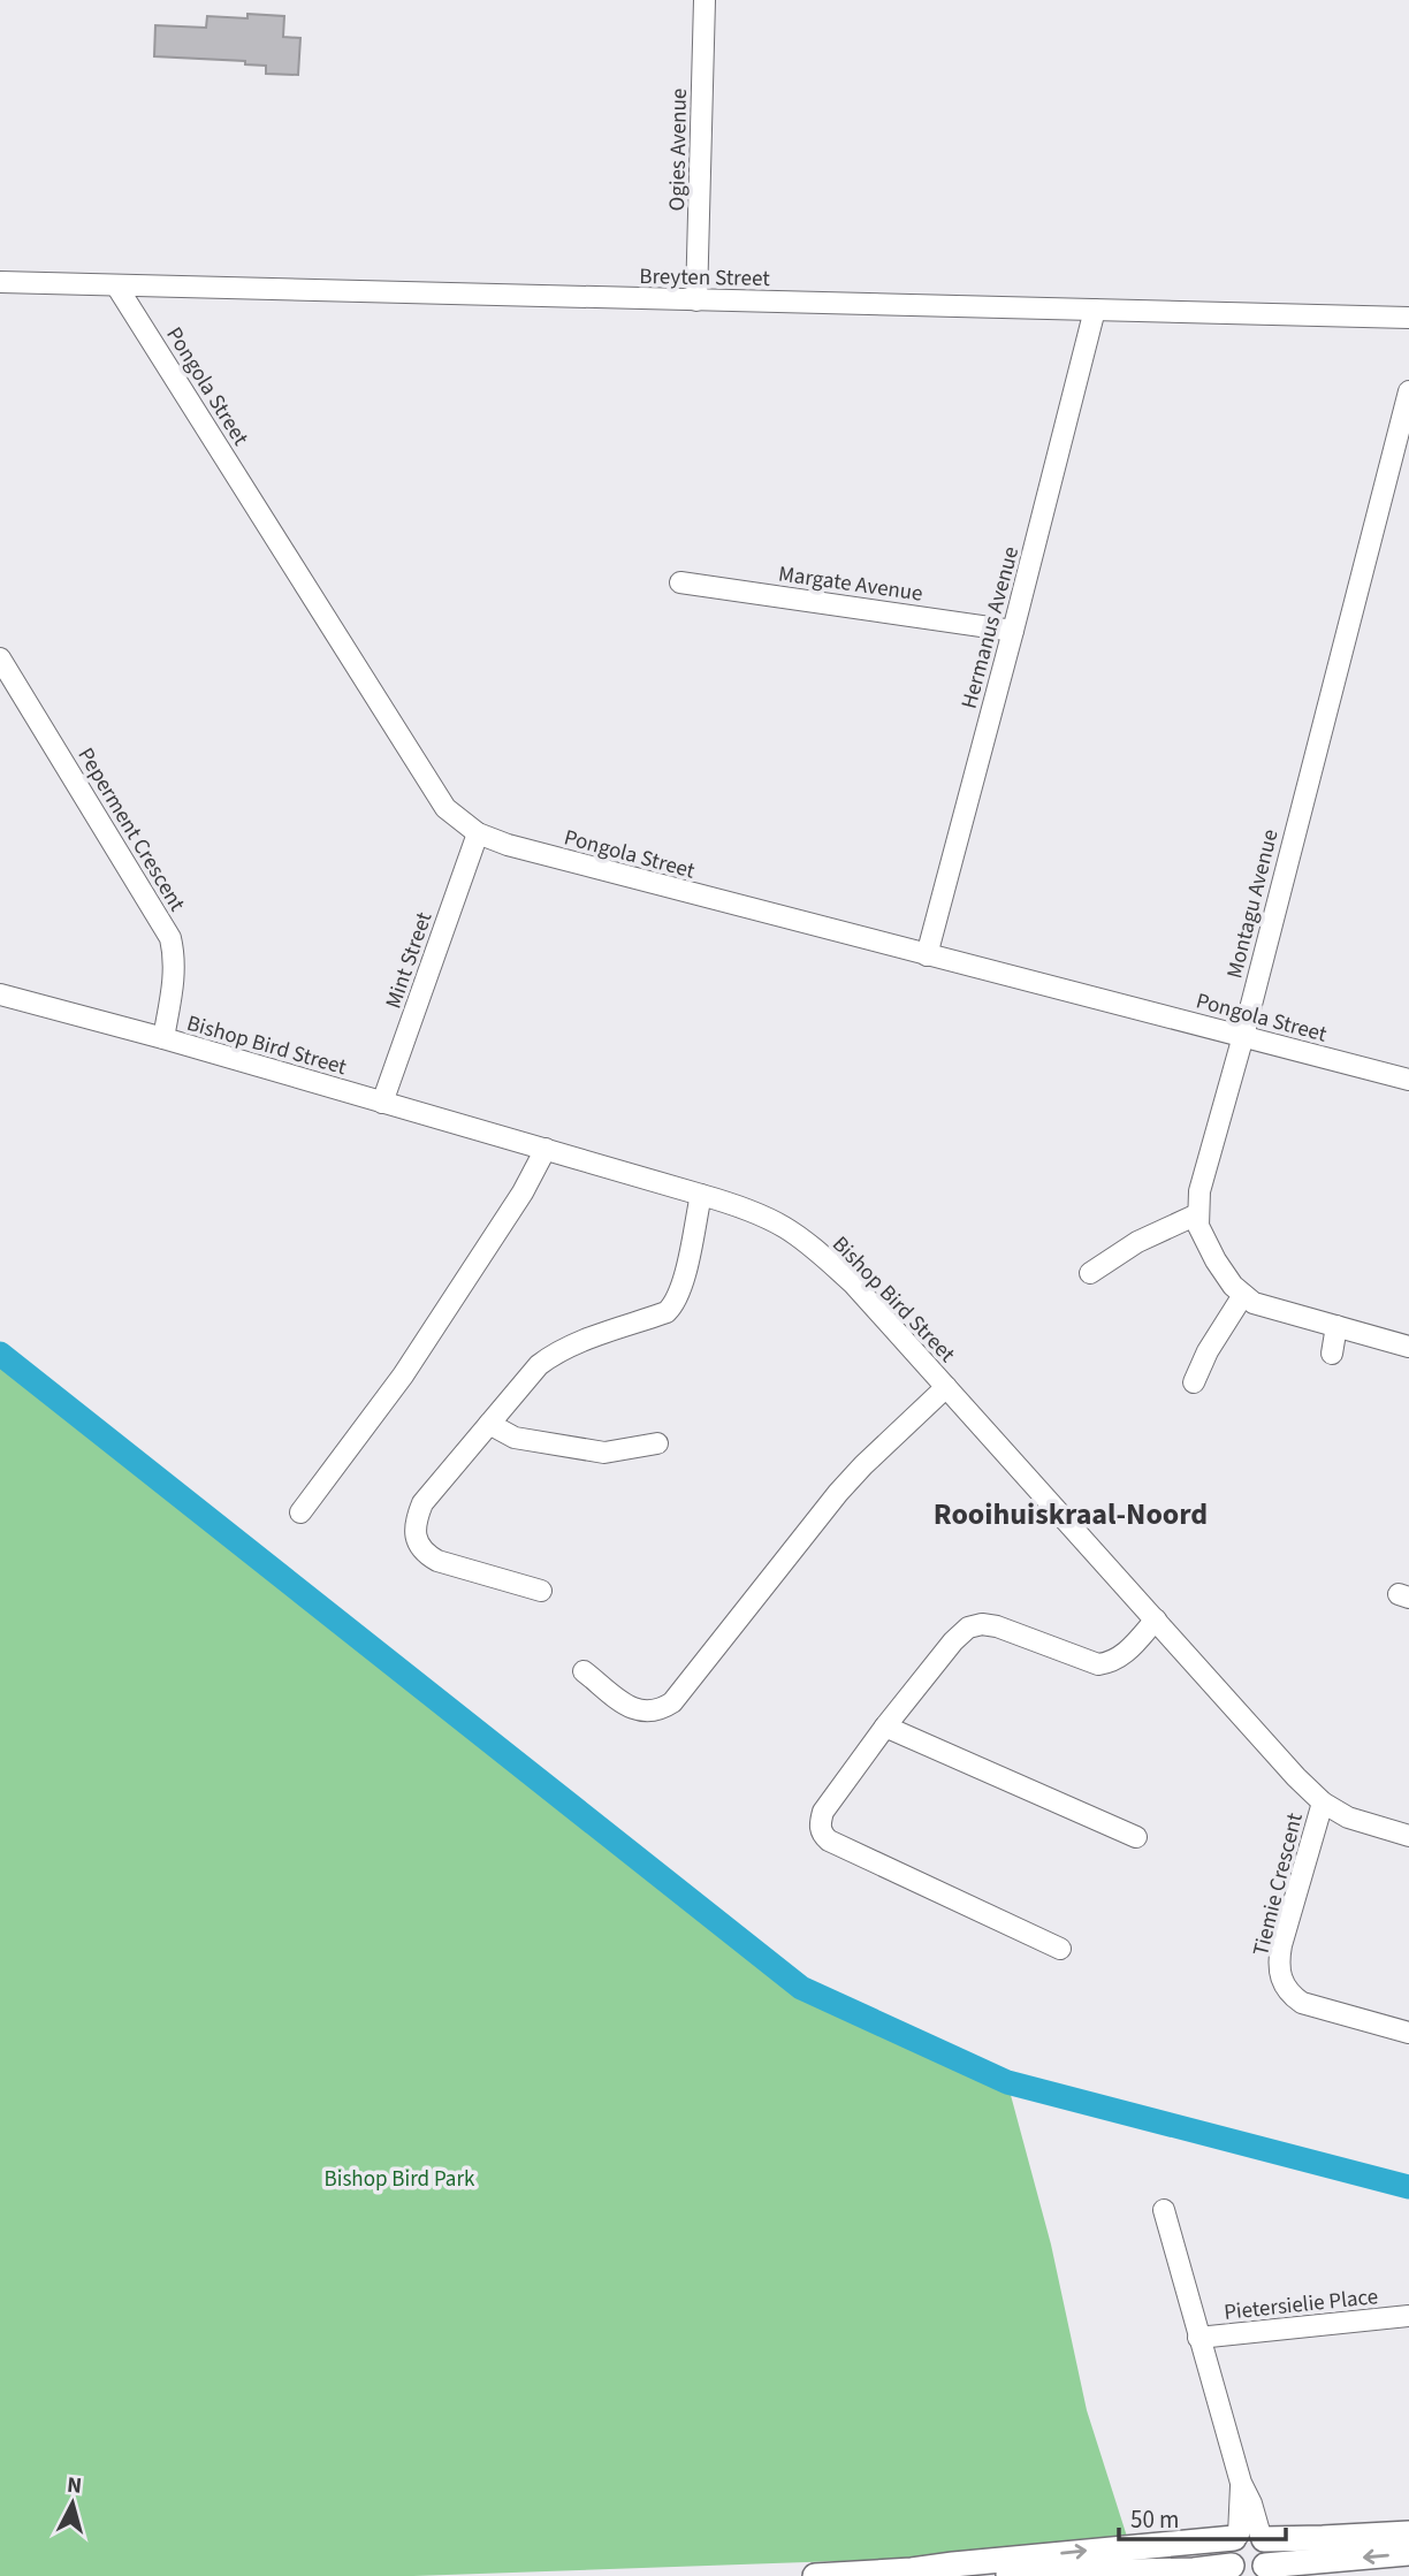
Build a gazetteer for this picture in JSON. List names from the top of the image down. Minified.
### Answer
{"streets":{"street":["Ogies Avenue","Breyten Street","Pongola Street","Margate Avenue","Hermanus Avenue","Peperment Crescent","Montagu Avenue","Mint Street","Bishop Bird Street","Tiemie Crescent","Pietersielie Place"]},"crossings":[["Ogies Avenue","Breyten Street"],["Breyten Street","Pongola Street"],["Breyten Street","Hermanus Avenue"],["Pongola Street","Hermanus Avenue"],["Pongola Street","Montagu Avenue"],["Pongola Street","Mint Street"],["Margate Avenue","Hermanus Avenue"],["Peperment Crescent","Bishop Bird Street"],["Mint Street","Bishop Bird Street"],["Bishop Bird Street","Tiemie Crescent"]],"districts":["Rooihuiskraal-Noord"],"parks":["Bishop Bird Park"],"scale_bar":"50 m","north":"top"}
